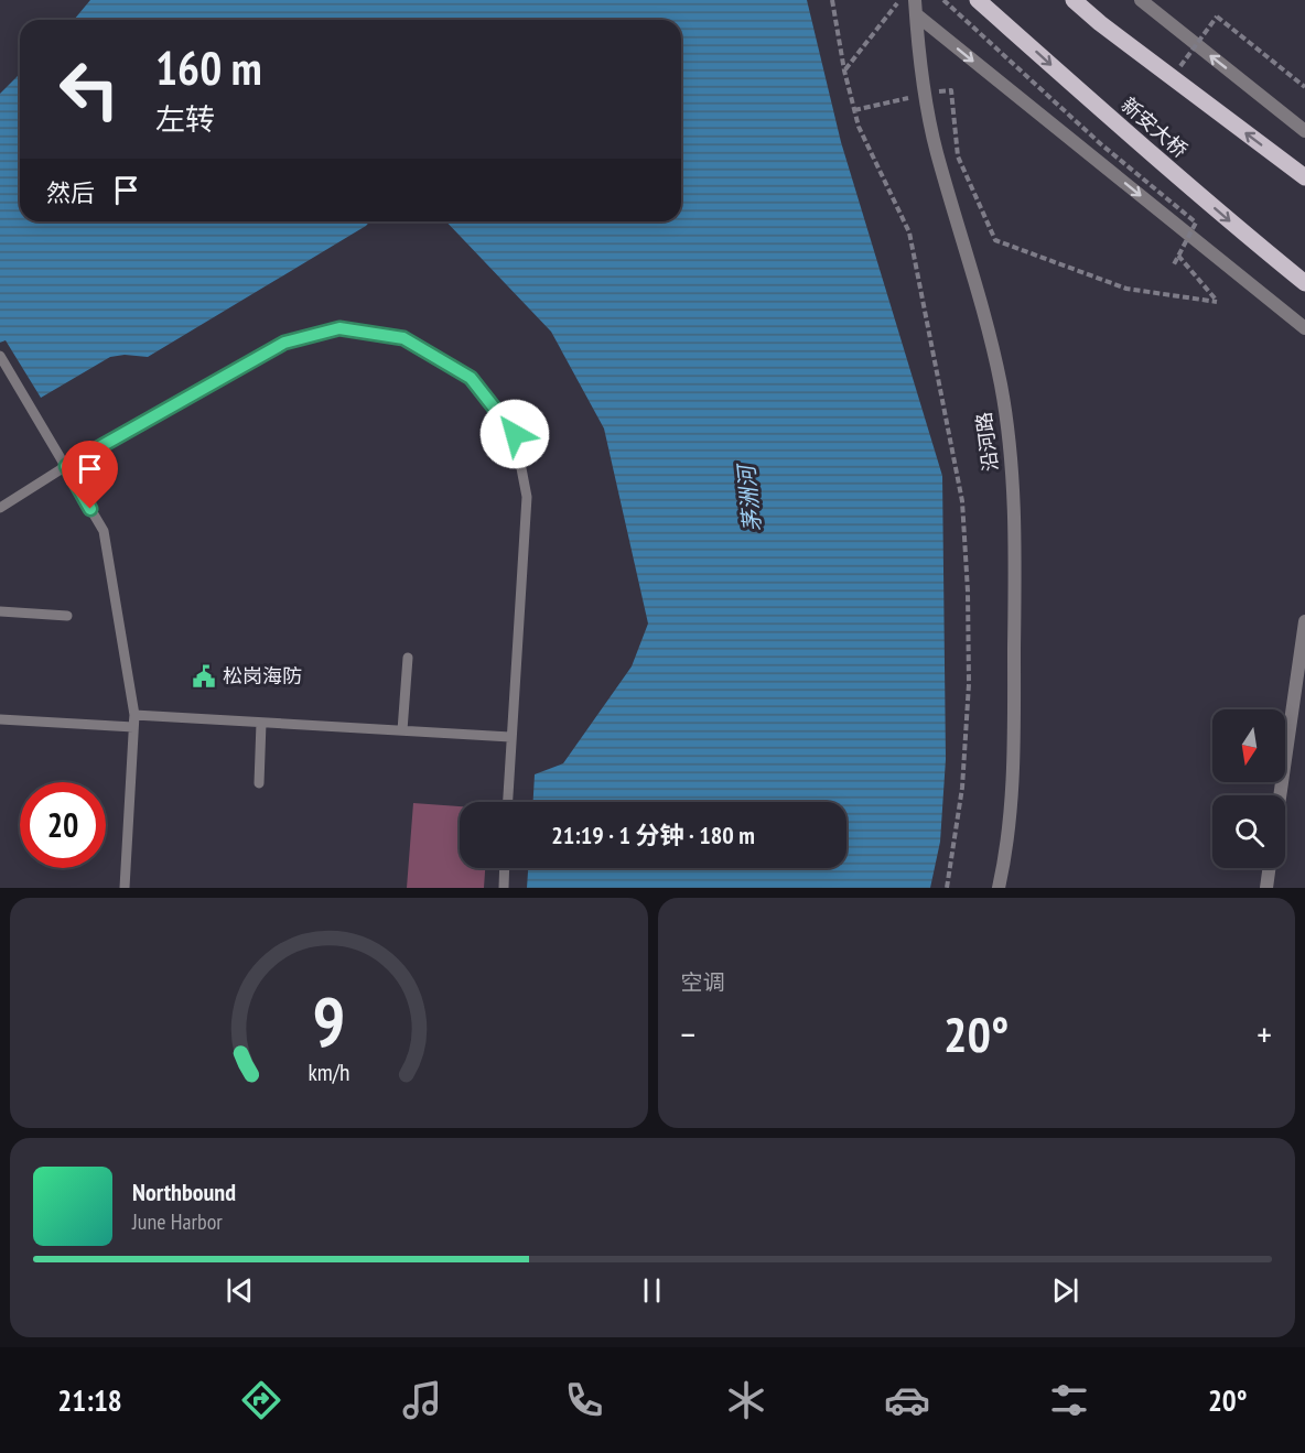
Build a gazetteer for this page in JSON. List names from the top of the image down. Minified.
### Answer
{"streets":{"main road":["新安大桥"],"street":["沿河路"]},"water":["茅洲河"],"places":{"public building":["松岗海防"]},"north":"bottom","page":{"turn":["160 m","左转"],"then":"然后","limit":"20","trip":"21:19 · 1 分钟 · 180 m","tile":"空调","heat":["−","20°","+"],"song":["Northbound","June Harbor"],"tabs":["21:18","20°"],"gauge":["9","km/h"]}}
